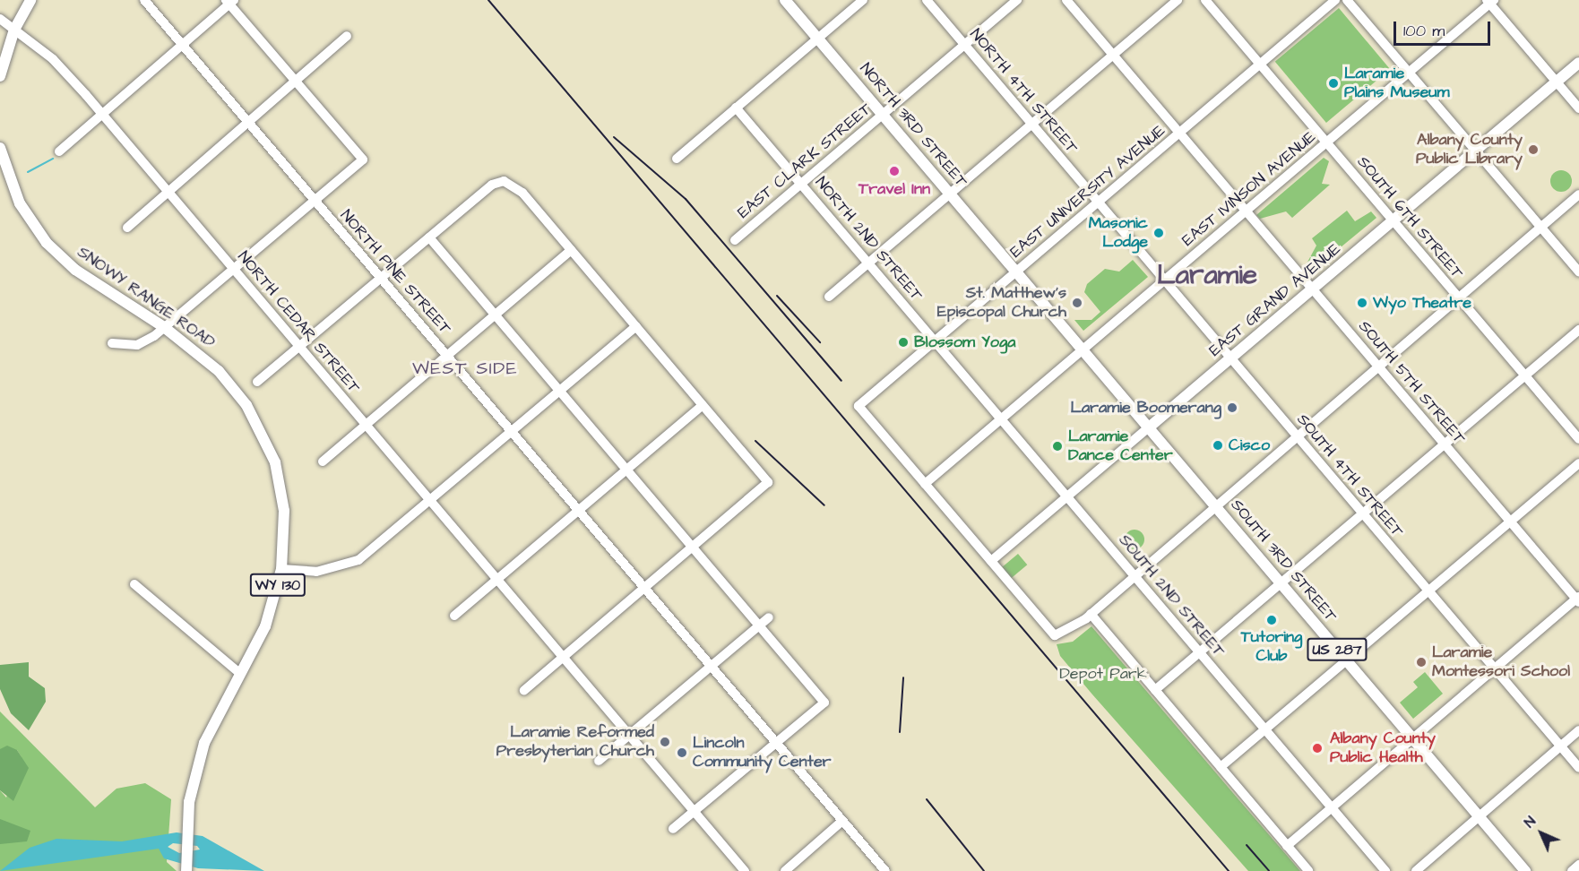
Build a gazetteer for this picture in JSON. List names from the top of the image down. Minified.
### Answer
{"streets":{"main road":["NORTH 3RD STREET","SNOWY RANGE ROAD","EAST GRAND AVENUE","SOUTH 3RD STREET","WY 130","US 287"],"street":["NORTH 4TH STREET","EAST CLARK STREET","EAST IVINSON AVENUE","EAST UNIVERSITY AVENUE","SOUTH 6TH STREET","NORTH 2ND STREET","NORTH PINE STREET","NORTH CEDAR STREET","SOUTH 5TH STREET","SOUTH 4TH STREET","SOUTH 2ND STREET"]},"crossings":[["NORTH 4TH STREET","EAST CLARK STREET"],["NORTH 4TH STREET","EAST UNIVERSITY AVENUE"],["NORTH 4TH STREET","SOUTH 4TH STREET"],["NORTH 3RD STREET","EAST CLARK STREET"],["NORTH 3RD STREET","EAST UNIVERSITY AVENUE"],["NORTH 3RD STREET","SOUTH 3RD STREET"],["EAST CLARK STREET","NORTH 2ND STREET"],["EAST IVINSON AVENUE","EAST UNIVERSITY AVENUE"],["EAST IVINSON AVENUE","SOUTH 6TH STREET"],["EAST IVINSON AVENUE","SOUTH 5TH STREET"],["EAST IVINSON AVENUE","SOUTH 4TH STREET"],["EAST IVINSON AVENUE","SOUTH 3RD STREET"],["EAST IVINSON AVENUE","SOUTH 2ND STREET"],["EAST UNIVERSITY AVENUE","SOUTH 6TH STREET"],["EAST UNIVERSITY AVENUE","NORTH 2ND STREET"],["EAST UNIVERSITY AVENUE","SOUTH 5TH STREET"],["EAST UNIVERSITY AVENUE","SOUTH 4TH STREET"],["EAST UNIVERSITY AVENUE","SOUTH 3RD STREET"],["EAST UNIVERSITY AVENUE","SOUTH 2ND STREET"],["SOUTH 6TH STREET","EAST GRAND AVENUE"],["NORTH 2ND STREET","SOUTH 2ND STREET"],["EAST GRAND AVENUE","SOUTH 5TH STREET"],["EAST GRAND AVENUE","SOUTH 4TH STREET"],["EAST GRAND AVENUE","SOUTH 3RD STREET"],["EAST GRAND AVENUE","SOUTH 2ND STREET"]],"districts":["Laramie","WEST SIDE"],"parks":["Depot Park"],"places":["Laramie Plains Museum","Albany County Public Library","Travel Inn","Masonic Lodge","St. Matthew's Episcopal Church","Wyo Theatre","Blossom Yoga","Laramie Boomerang","Cisco","Laramie Dance Center","Tutoring Club","Laramie Montessori School","Laramie Reformed Presbyterian Church","Albany County Public Health","Lincoln Community Center"],"scale_bar":"100 m","north":"top left"}
